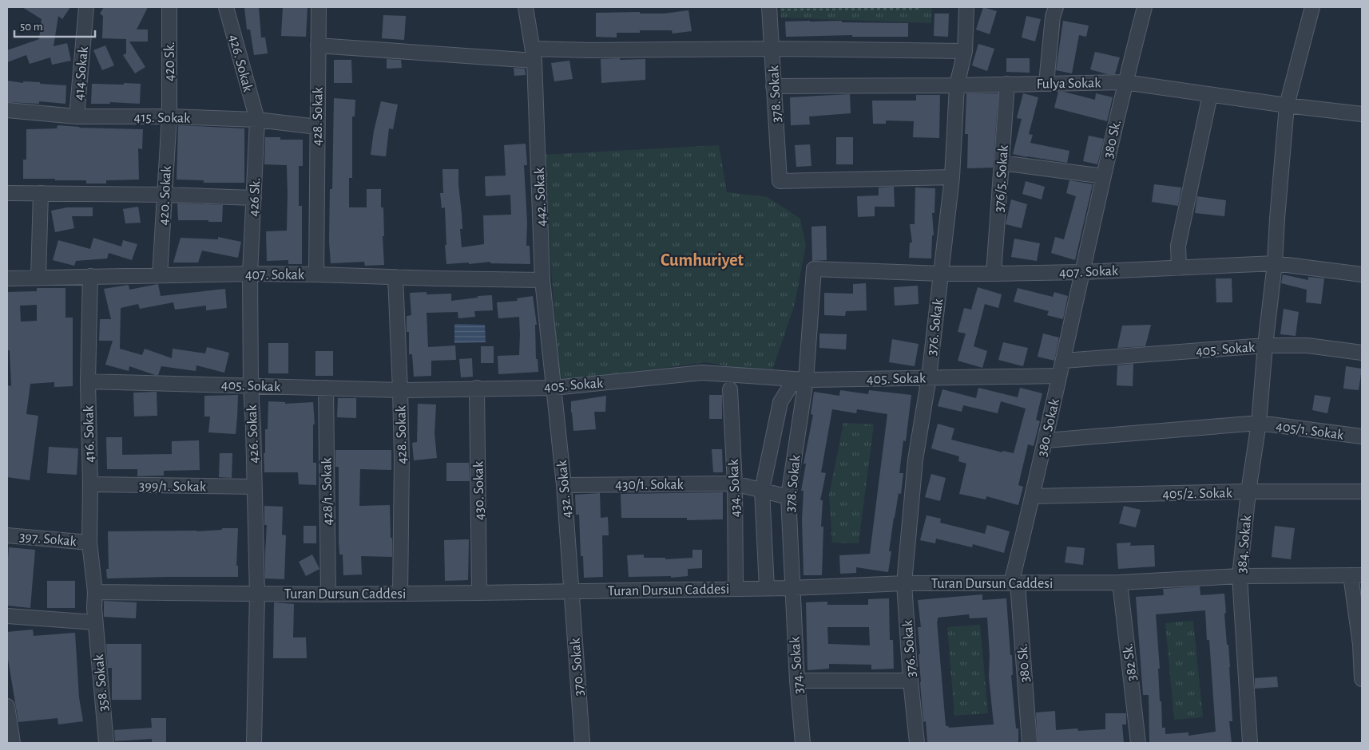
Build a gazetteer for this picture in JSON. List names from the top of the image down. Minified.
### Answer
{"streets":{"street":["420 Sk.","426. Sokak","414 Sokak","Fulya Sokak","378. Sokak","428. Sokak","415. Sokak","380 Sk.","376/5. Sokak","420. Sokak","426 Sk.","442. Sokak","407. Sokak","376. Sokak","405. Sokak","380. Sokak","405/1. Sokak","416. Sokak","430/1. Sokak","399/1. Sokak","434. Sokak","432. Sokak","430. Sokak","428/1. Sokak","405/2. Sokak","397. Sokak","384. Sokak","Turan Dursun Caddesi","382 Sk.","374. Sokak","370. Sokak","358. Sokak"]},"crossings":[["420 Sk.","415. Sokak"],["420 Sk.","420. Sokak"],["426. Sokak","415. Sokak"],["426. Sokak","426 Sk."],["426. Sokak","407. Sokak"],["426. Sokak","405. Sokak"],["426. Sokak","399/1. Sokak"],["426. Sokak","Turan Dursun Caddesi"],["414 Sokak","415. Sokak"],["Fulya Sokak","378. Sokak"],["Fulya Sokak","380 Sk."],["Fulya Sokak","376/5. Sokak"],["Fulya Sokak","376. Sokak"],["Fulya Sokak","384. Sokak"],["378. Sokak","407. Sokak"],["378. Sokak","376. Sokak"],["378. Sokak","405. Sokak"],["378. Sokak","430/1. Sokak"],["378. Sokak","Turan Dursun Caddesi"],["378. Sokak","374. Sokak"],["428. Sokak","415. Sokak"],["428. Sokak","407. Sokak"],["428. Sokak","405. Sokak"],["428. Sokak","Turan Dursun Caddesi"],["415. Sokak","420. Sokak"],["415. Sokak","426 Sk."],["380 Sk.","407. Sokak"],["380 Sk.","380. Sokak"],["380 Sk.","Turan Dursun Caddesi"],["376/5. Sokak","407. Sokak"],["420. Sokak","407. Sokak"],["426 Sk.","407. Sokak"],["442. Sokak","407. Sokak"],["442. Sokak","405. Sokak"],["442. Sokak","432. Sokak"],["407. Sokak","376. Sokak"],["407. Sokak","380. Sokak"],["407. Sokak","416. Sokak"],["407. Sokak","384. Sokak"],["376. Sokak","405. Sokak"],["376. Sokak","Turan Dursun Caddesi"],["405. Sokak","380. Sokak"],["405. Sokak","416. Sokak"],["405. Sokak","432. Sokak"],["405. Sokak","430. Sokak"],["405. Sokak","428/1. Sokak"],["405. Sokak","384. Sokak"],["380. Sokak","405/1. Sokak"],["380. Sokak","405/2. Sokak"],["380. Sokak","Turan Dursun Caddesi"],["405/1. Sokak","384. Sokak"],["416. Sokak","399/1. Sokak"],["416. Sokak","397. Sokak"],["416. Sokak","Turan Dursun Caddesi"],["430/1. Sokak","434. Sokak"],["430/1. Sokak","432. Sokak"],["434. Sokak","Turan Dursun Caddesi"],["432. Sokak","Turan Dursun Caddesi"],["432. Sokak","370. Sokak"],["430. Sokak","Turan Dursun Caddesi"],["428/1. Sokak","Turan Dursun Caddesi"],["405/2. Sokak","384. Sokak"],["384. Sokak","Turan Dursun Caddesi"],["Turan Dursun Caddesi","382 Sk."],["Turan Dursun Caddesi","374. Sokak"],["Turan Dursun Caddesi","370. Sokak"]],"districts":["Cumhuriyet"],"scale_bar":"50 m"}
